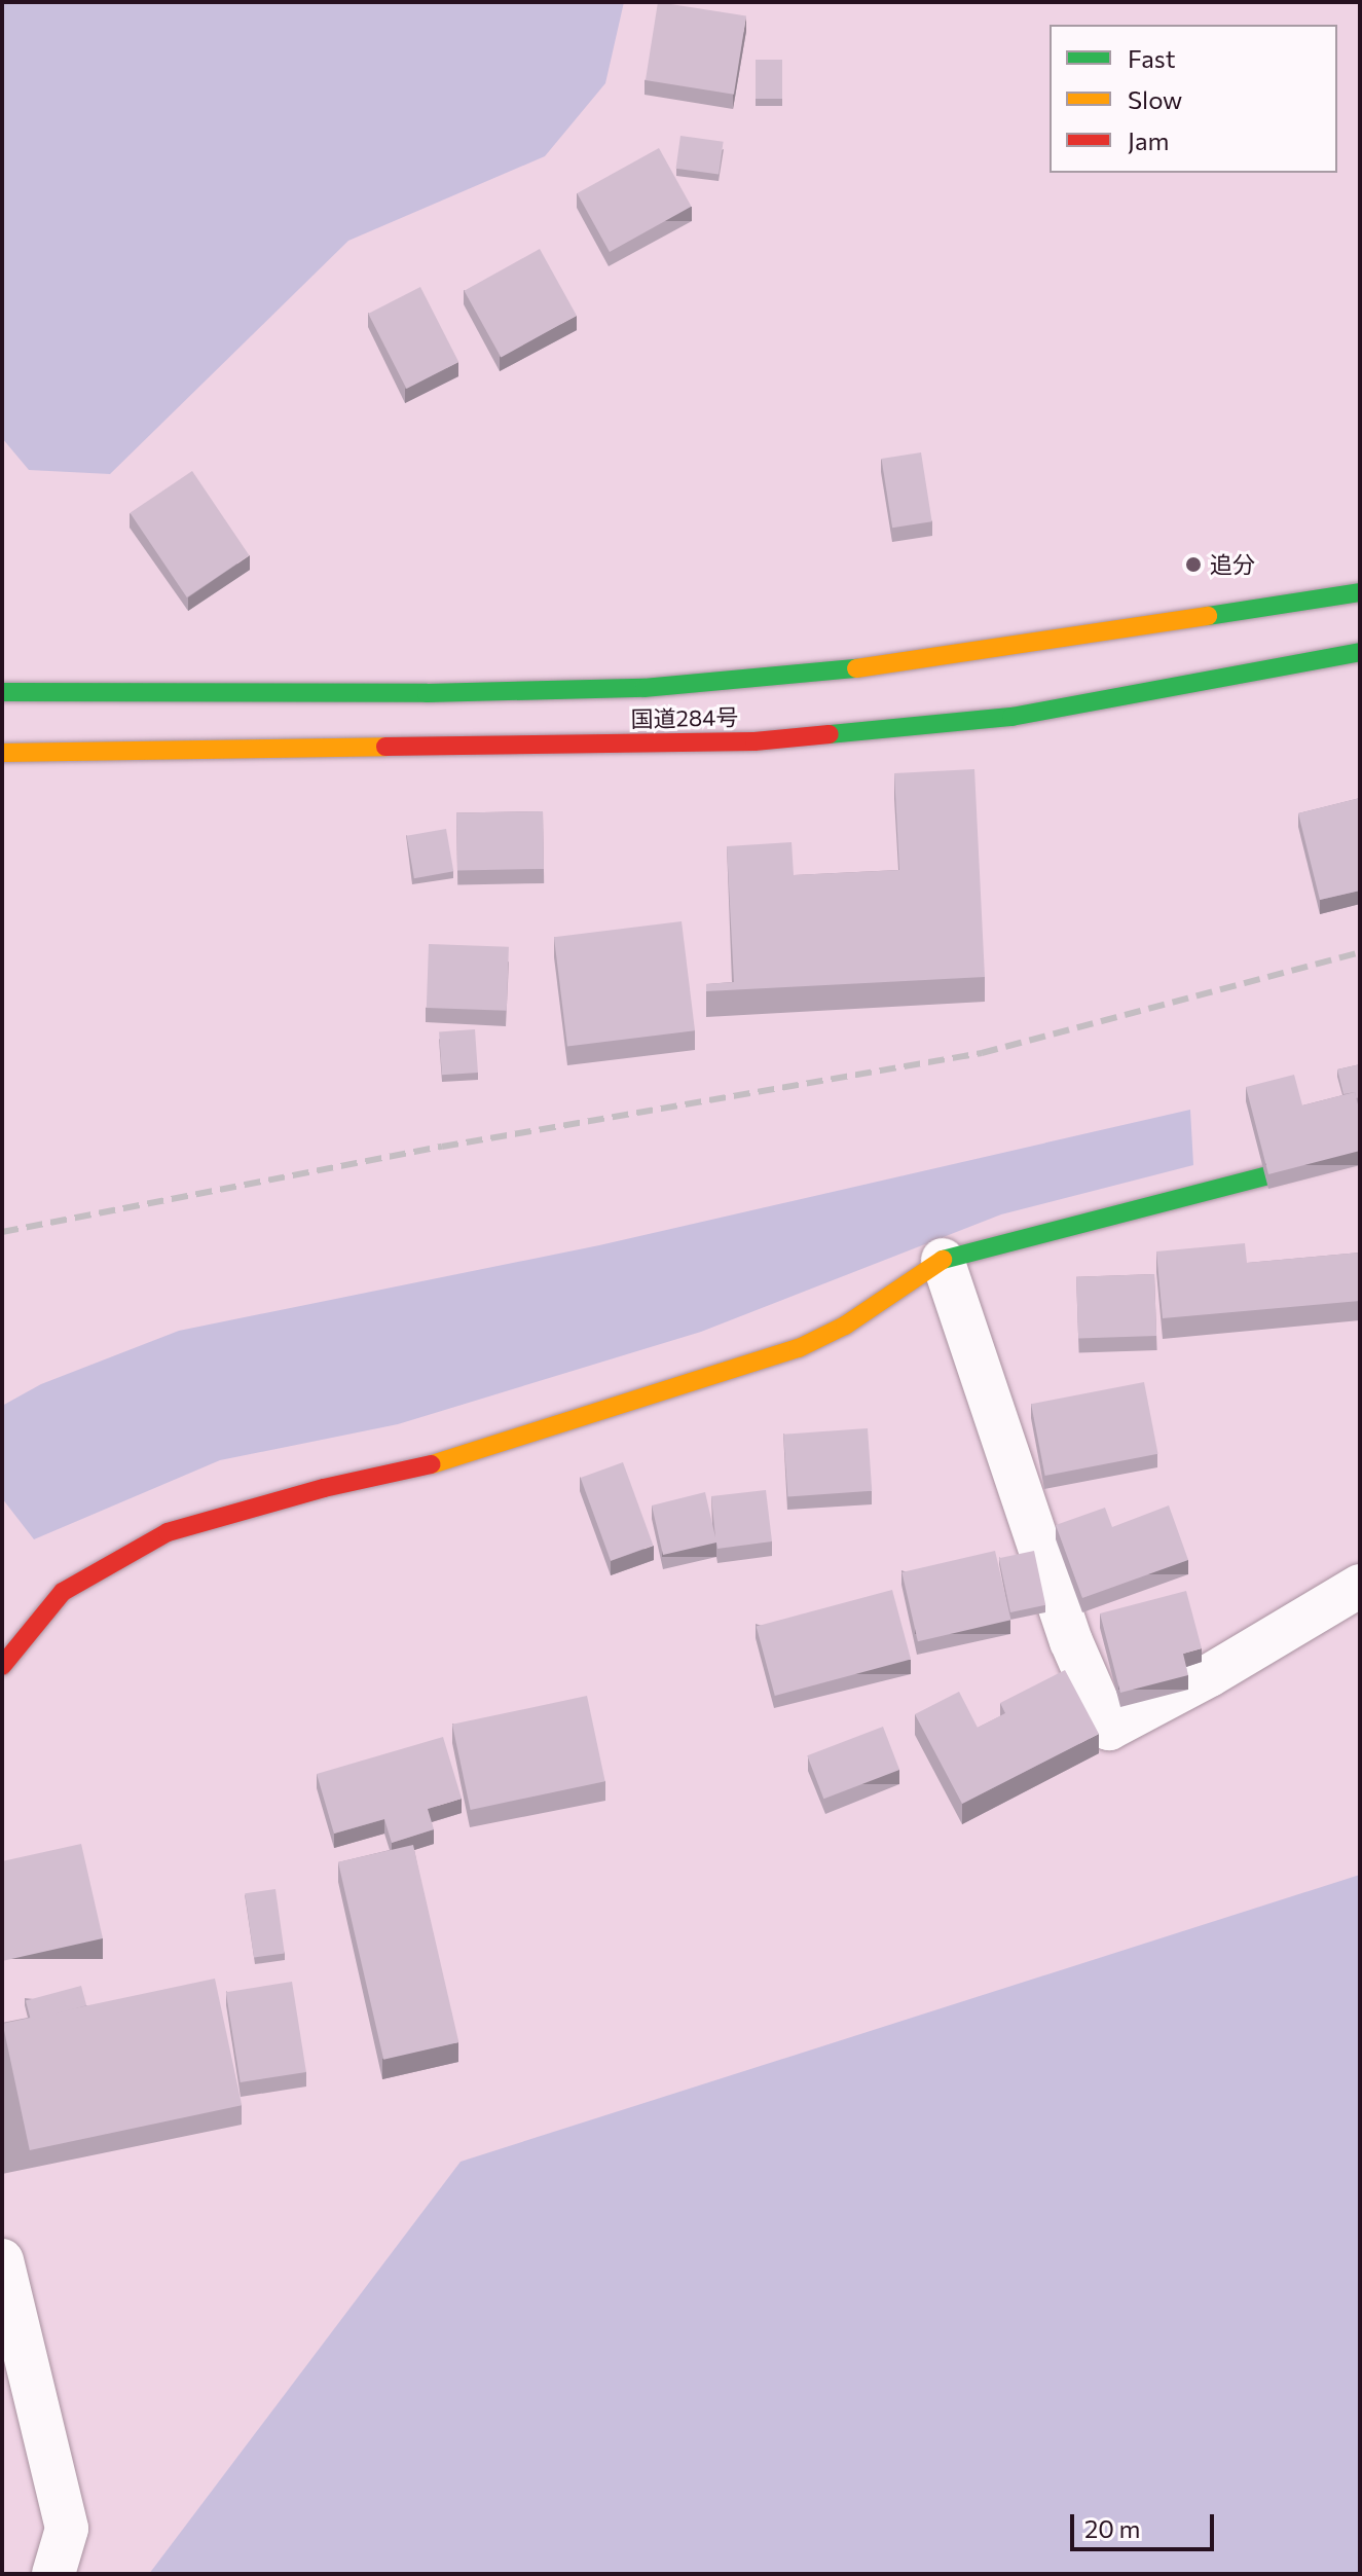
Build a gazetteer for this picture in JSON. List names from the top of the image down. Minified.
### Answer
{"streets":{"main road":["国道284号"]},"places":["追分"],"legend":["Fast","Slow","Jam"],"scale_bar":"20 m"}
